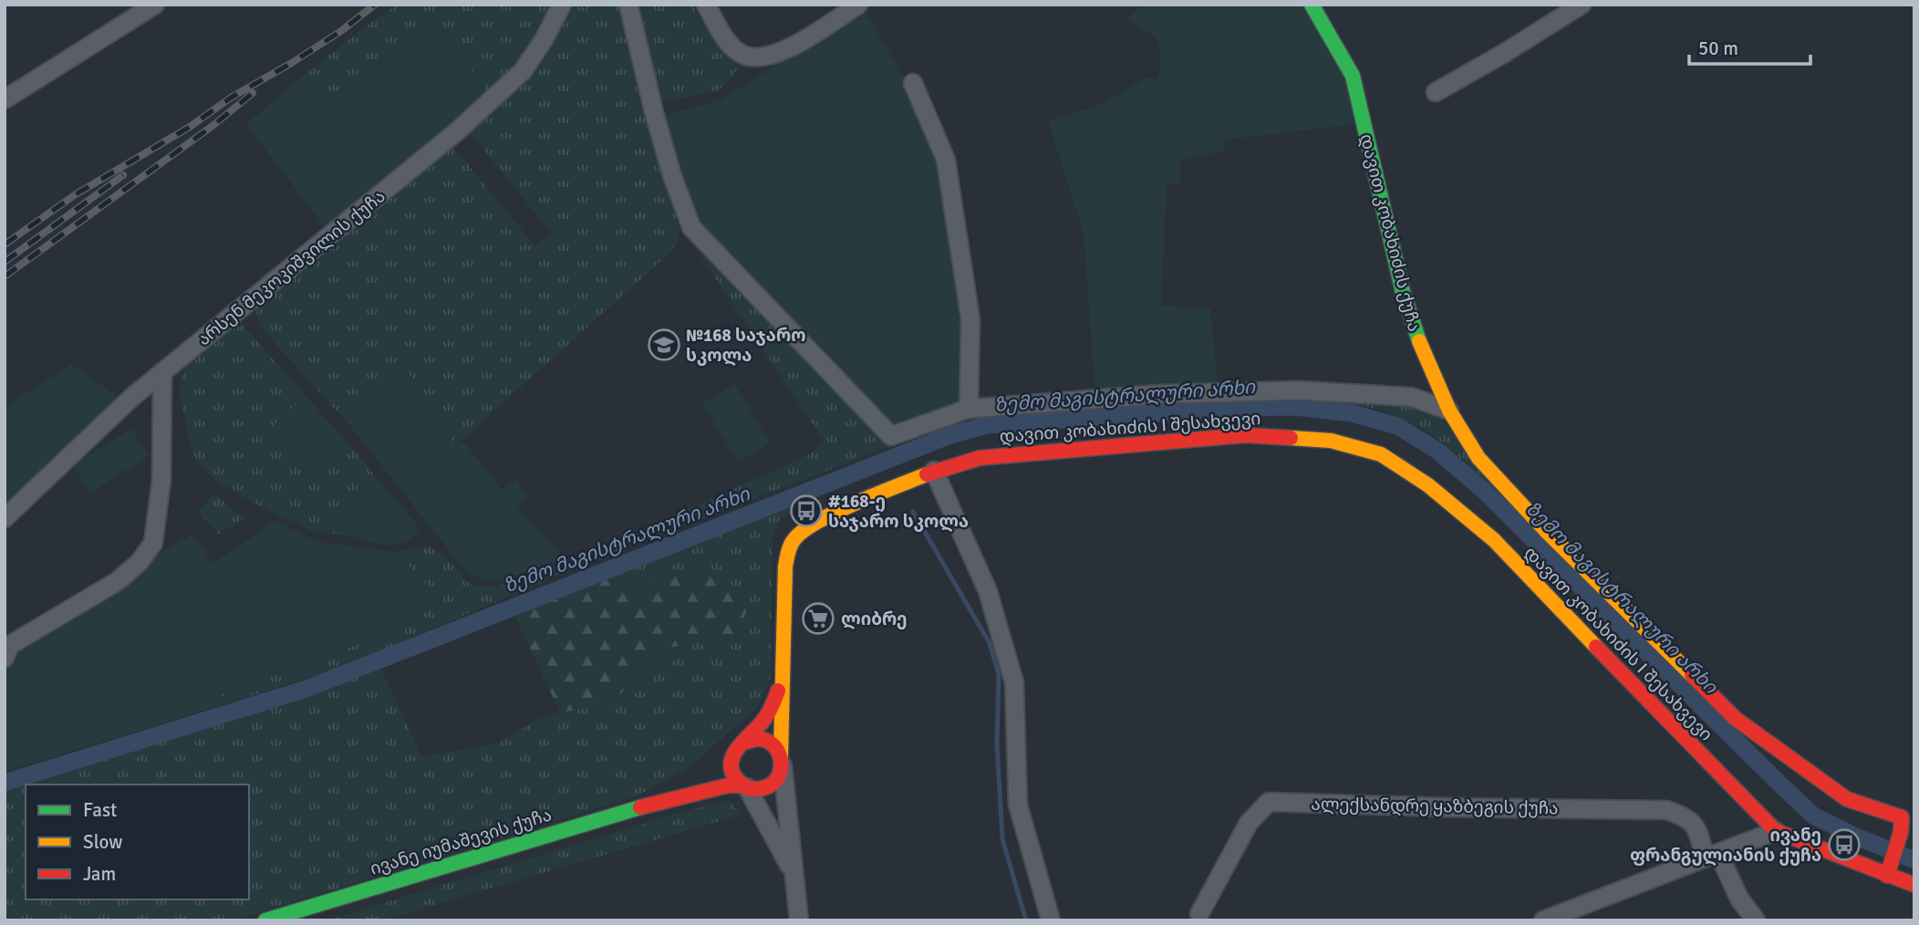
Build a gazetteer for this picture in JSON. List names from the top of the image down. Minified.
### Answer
{"streets":{"street":["დავით კობახიძის ქუჩა","არსენ მეკოკიშვილის ქუჩა","დავით კობახიძის I შესახვევი","ალექსანდრე ყაზბეგის ქუჩა","ივანე იუმაშევის ქუჩა"]},"crossings":[["დავით კობახიძის ქუჩა","დავით კობახიძის I შესახვევი"],["დავით კობახიძის I შესახვევი","ივანე იუმაშევის ქუჩა"]],"water":["ზემო მაგისტრალური არხი"],"places":{"school or university":["№168 საჯარო სკოლა"],"bus stop":["#168-ე საჯარო სკოლა","ივანე ფრანგულიანის ქუჩა"],"supermarket":["ლიბრე"]},"legend":["Fast","Slow","Jam"],"scale_bar":"50 m"}
